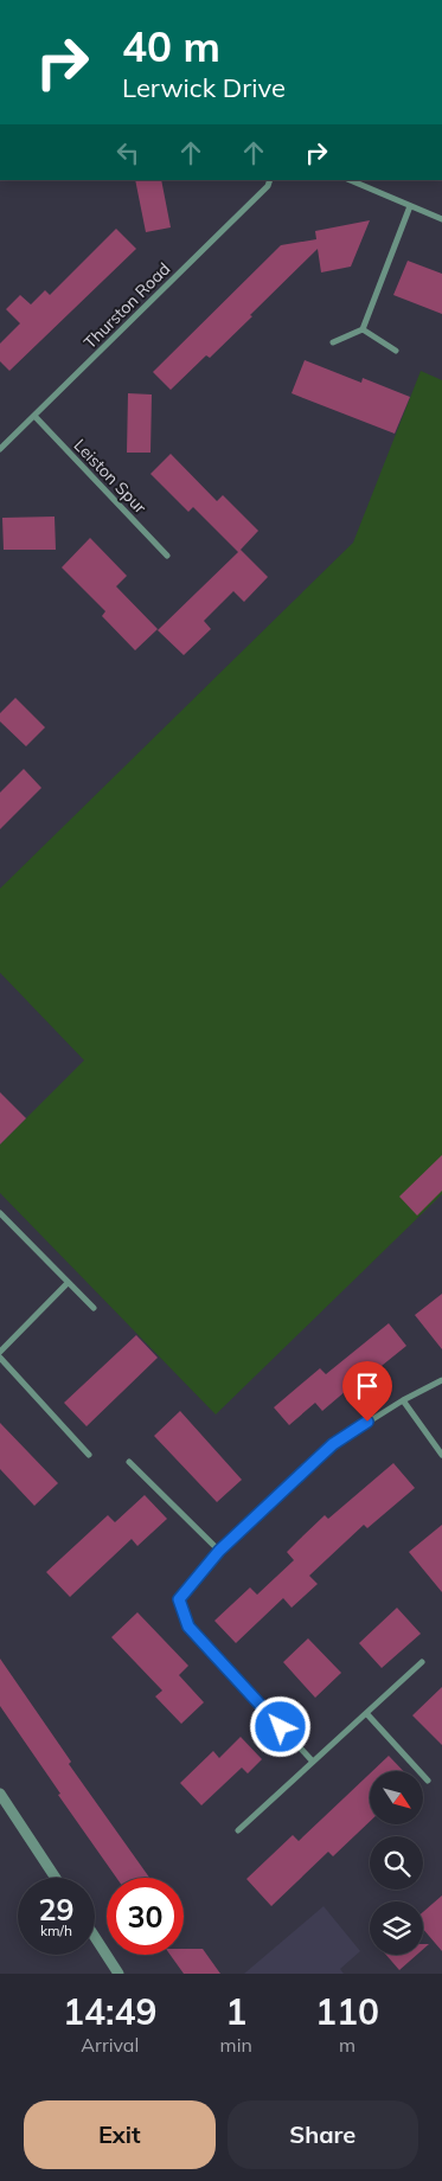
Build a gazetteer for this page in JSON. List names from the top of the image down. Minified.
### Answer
{"streets":{"street":["Thurston Road","Leiston Spur"]},"crossings":[["Thurston Road","Leiston Spur"]],"north":"bottom right","page":{"turn":["40 m","Lerwick Drive"],"speed":"29 km/h","limit":"30","eta":["14:49","Arrival","1","min","110","m"],"buttons":["Exit","Share"]}}
